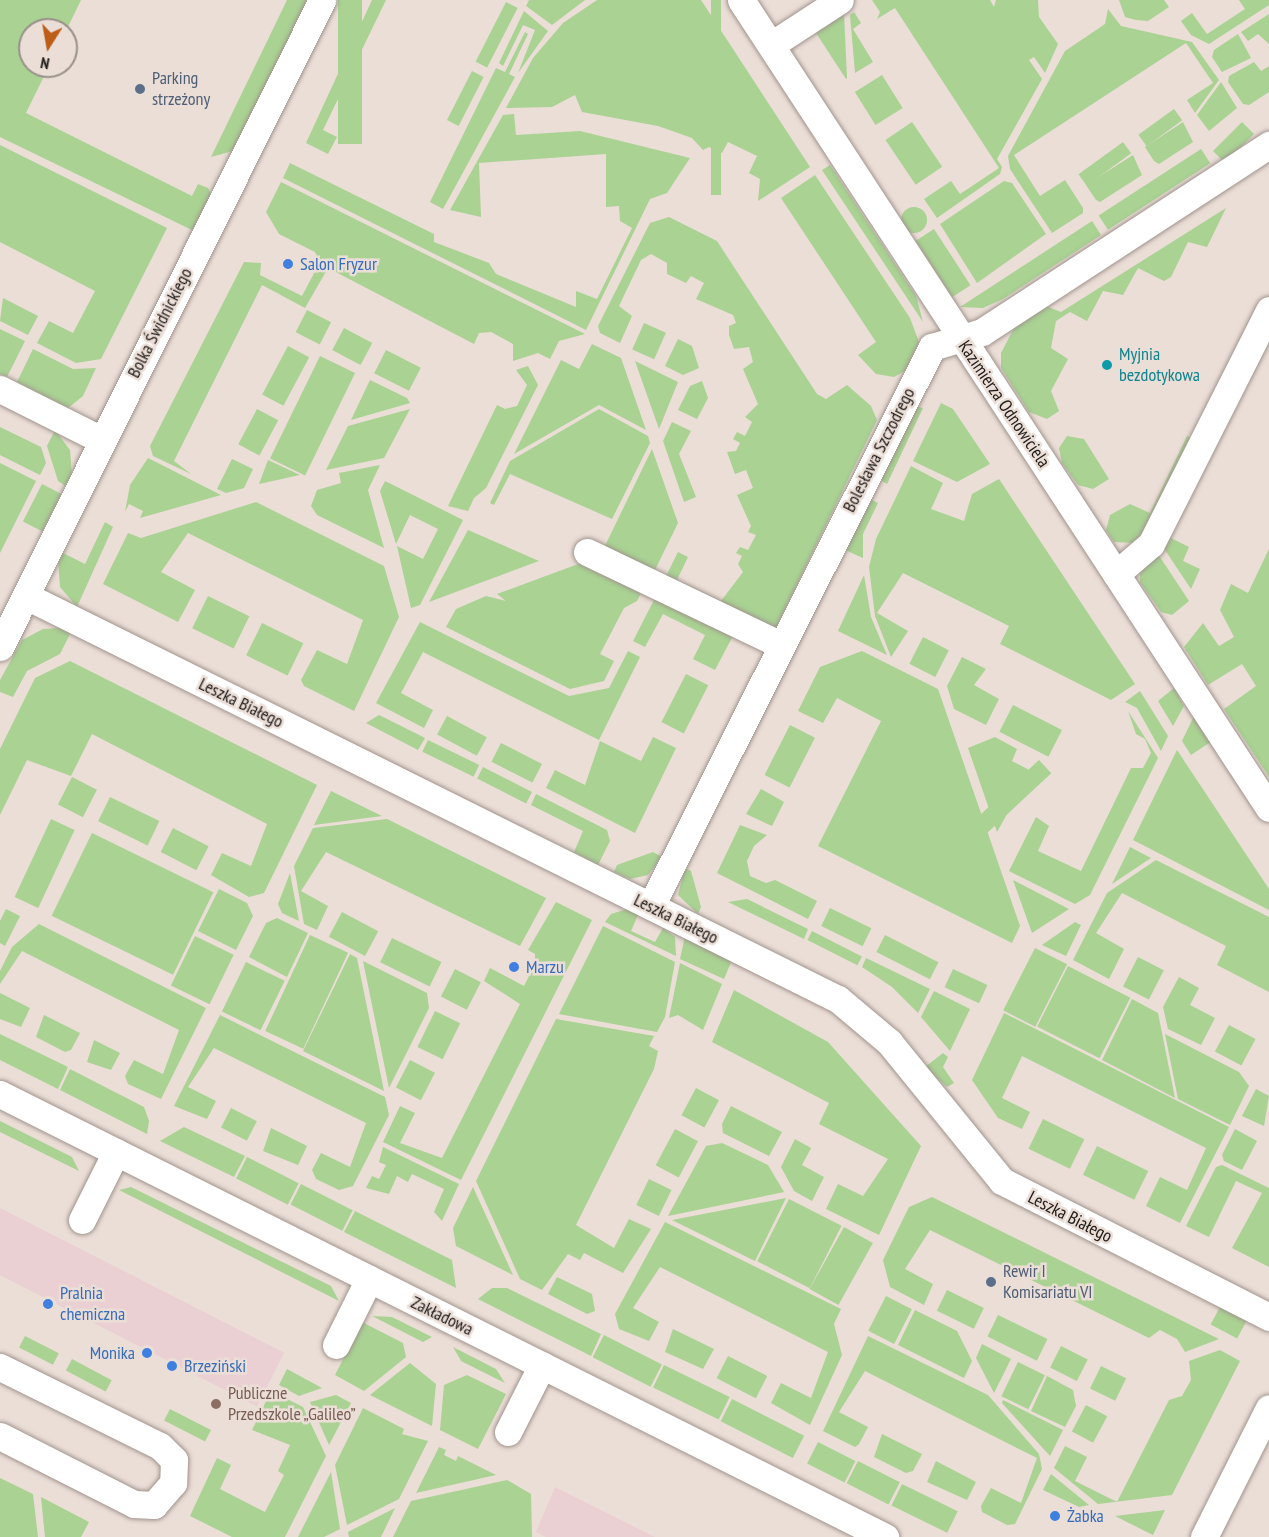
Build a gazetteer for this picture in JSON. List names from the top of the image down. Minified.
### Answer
{"streets":{"street":["Bolka Świdnickiego","Kazimierza Odnowiciela","Bolesława Szczodrego","Leszka Białego","Zakładowa"]},"crossings":[["Bolka Świdnickiego","Leszka Białego"],["Kazimierza Odnowiciela","Bolesława Szczodrego"],["Bolesława Szczodrego","Leszka Białego"]],"places":["Parking strzeżony","Salon Fryzur","Myjnia bezdotykowa","Marzu","Rewir I Komisariatu VI","Pralnia chemiczna","Monika","Brzeziński","Publiczne Przedszkole „Galileo”","Żabka"],"north":"bottom"}
